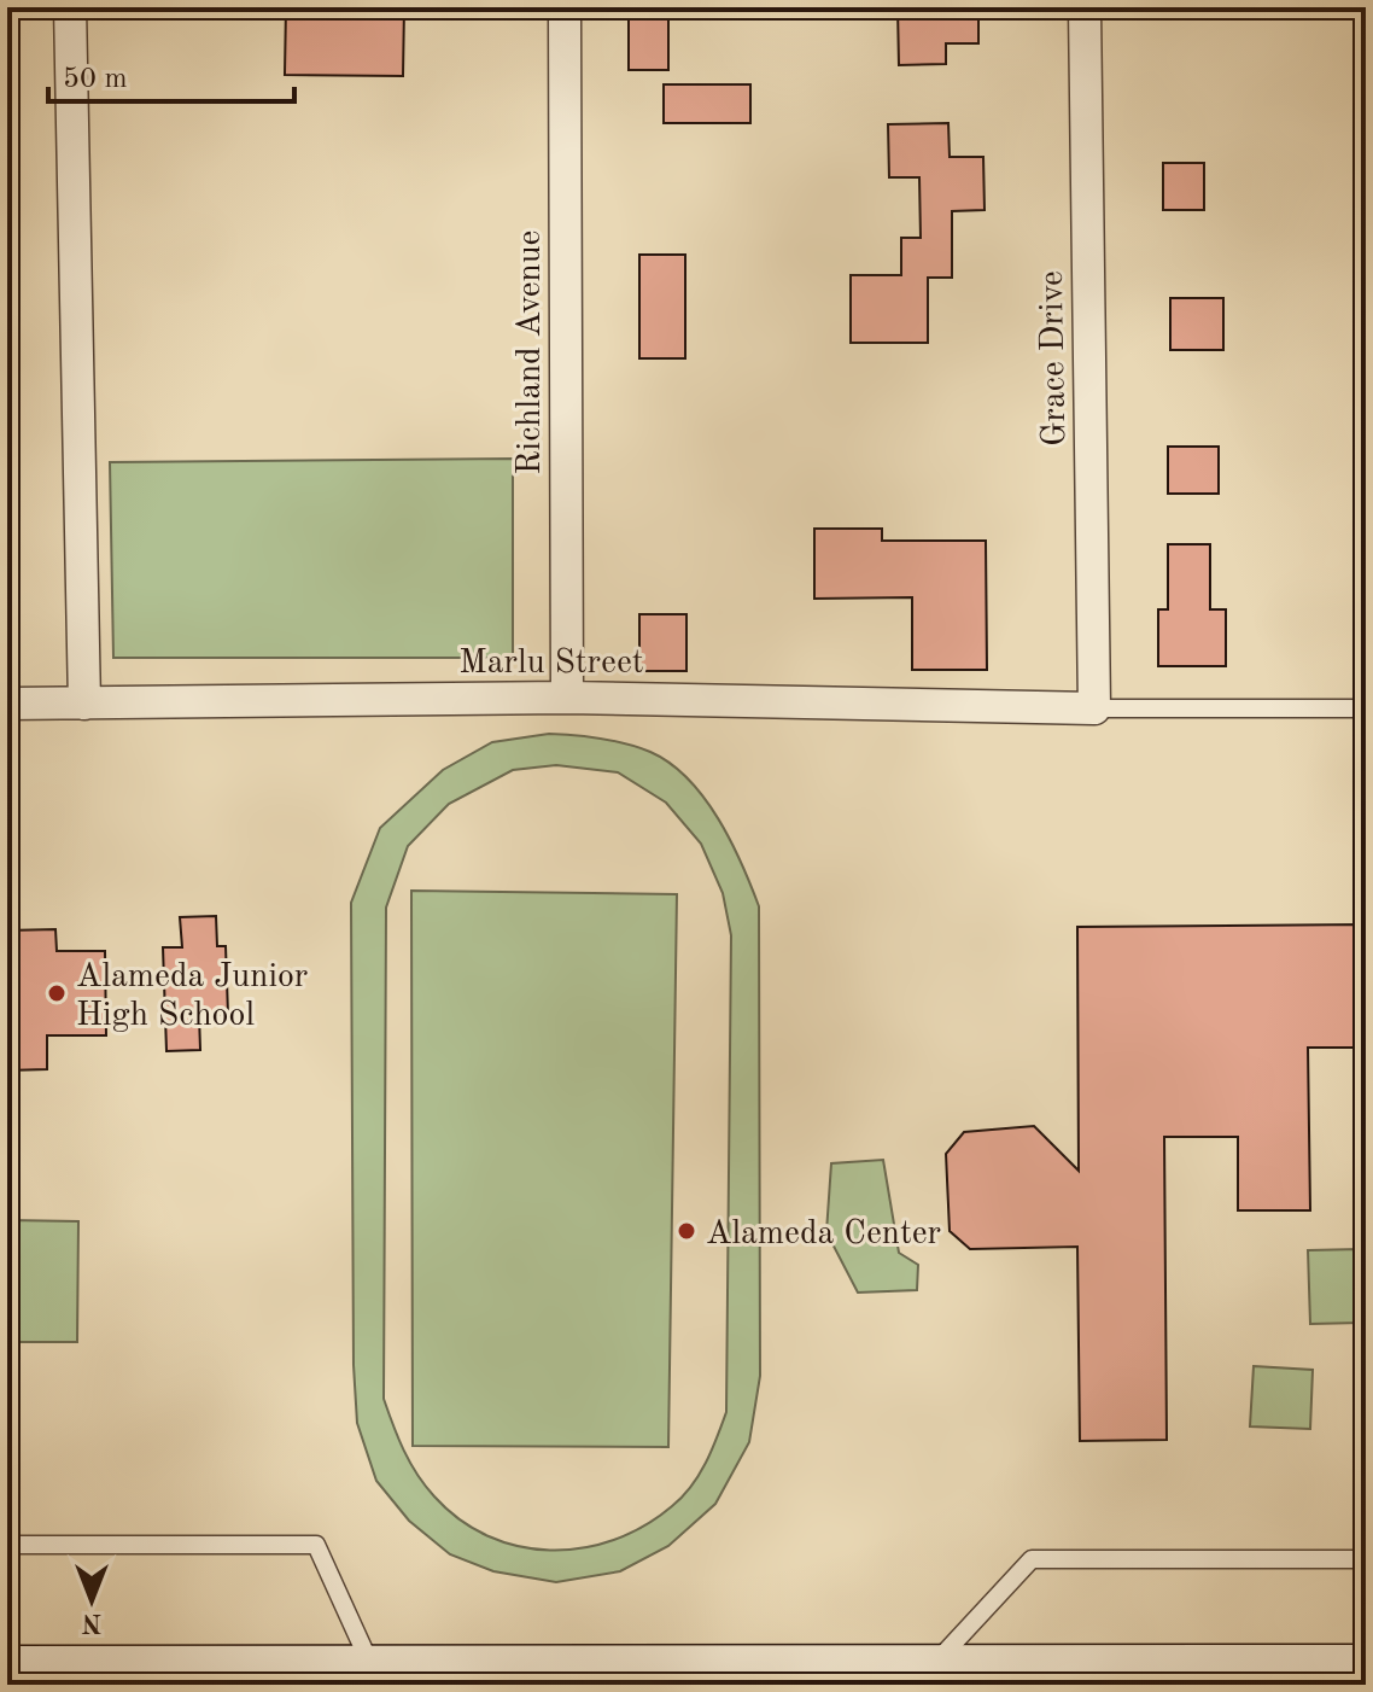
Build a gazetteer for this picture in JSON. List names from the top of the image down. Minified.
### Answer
{"streets":{"street":["Richland Avenue","Grace Drive","Marlu Street"]},"crossings":[["Richland Avenue","Marlu Street"],["Grace Drive","Marlu Street"]],"places":["Alameda Junior High School","Alameda Center"],"scale_bar":"50 m","north":"bottom"}
